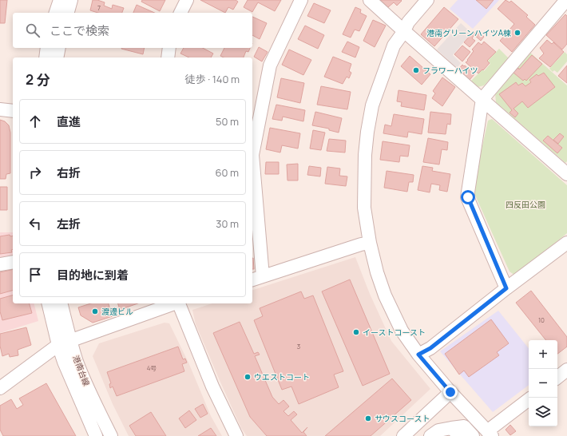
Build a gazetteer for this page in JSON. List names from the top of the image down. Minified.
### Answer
{"streets":{"street":["港南台線"]},"parks":["四反田公園"],"places":["港南グリーンハイツA棟","フラワーハイツ","渡邊ビル","イーストコースト","ウエストコート","サウスコースト"],"house_numbers":["7","10","3","4号"],"page":{"search":"ここで検索","heading":["2 分","徒歩 · 140 m"],"list":[["直進","50 m"],["右折","60 m"],["左折","30 m"],"目的地に到着"],"map_buttons":["+","−"]}}
